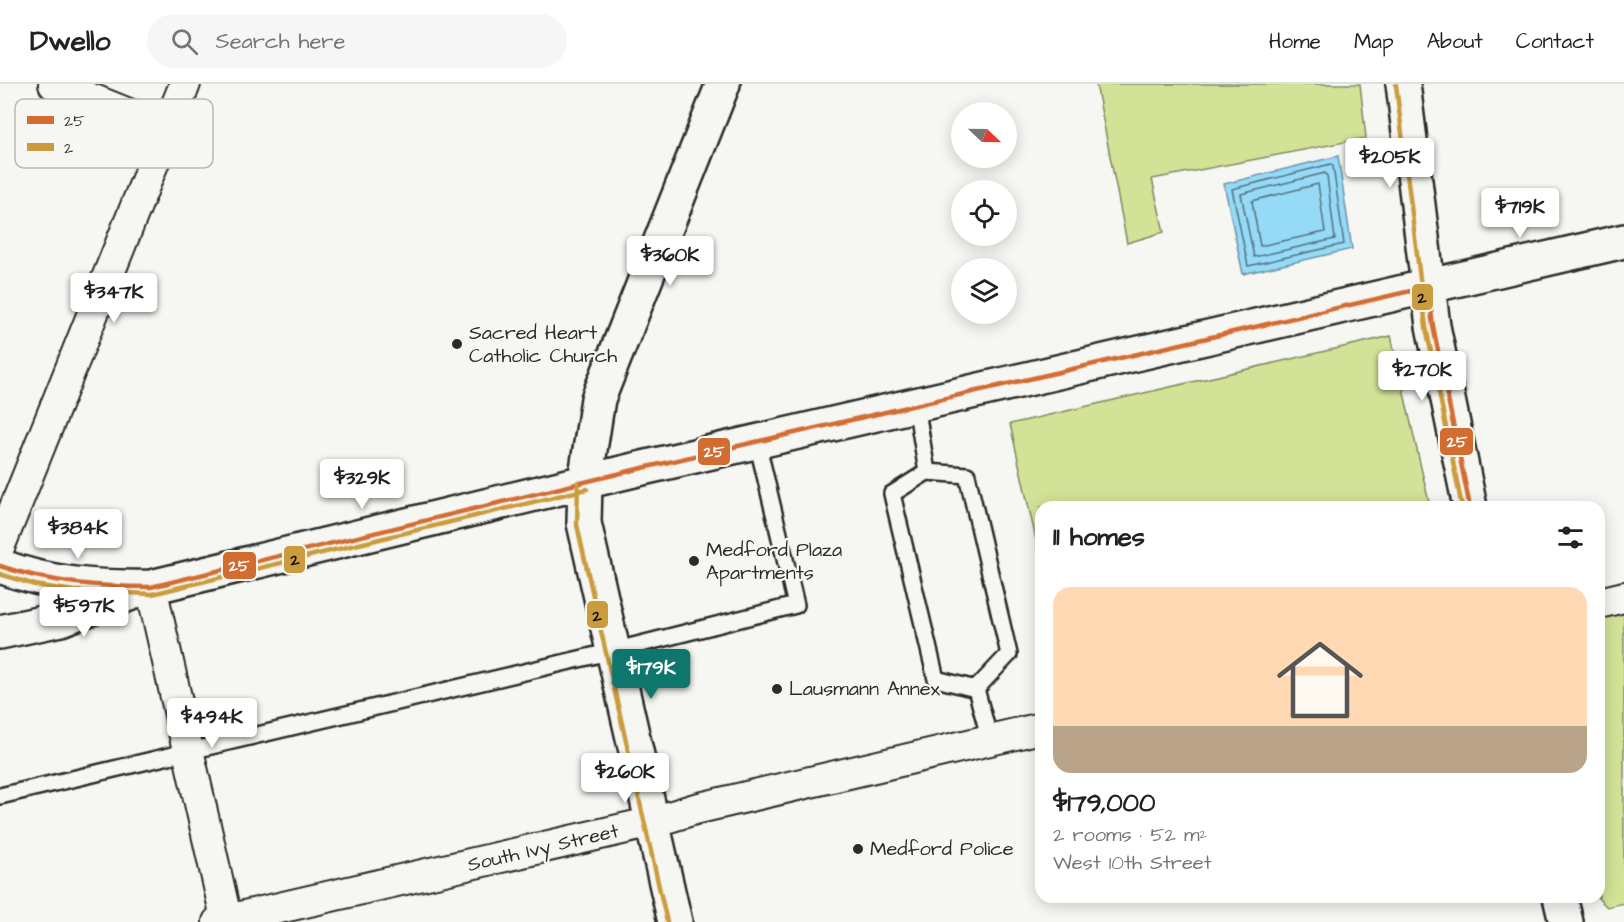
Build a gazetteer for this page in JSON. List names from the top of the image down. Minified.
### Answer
{"streets":{"street":["South Ivy Street"]},"places":["Sacred Heart Catholic Church","Medford Plaza Apartments","Lausmann Annex","Medford Police"],"lines":["transit line 2","transit line 25"],"legend":["25","2"],"north":"right","page":{"header":"Dwello","search":"Search here","nav":["Home","Map","About","Contact"],"price":["$205K","$719K","$360K","$347K","$270K","$329K","$384K","$597K","$179K","$494K","$260K"],"heading":"11 homes","list":[{"name":"$179,000","note":"2 rooms · 52 m² · West 10th Street"}]}}
